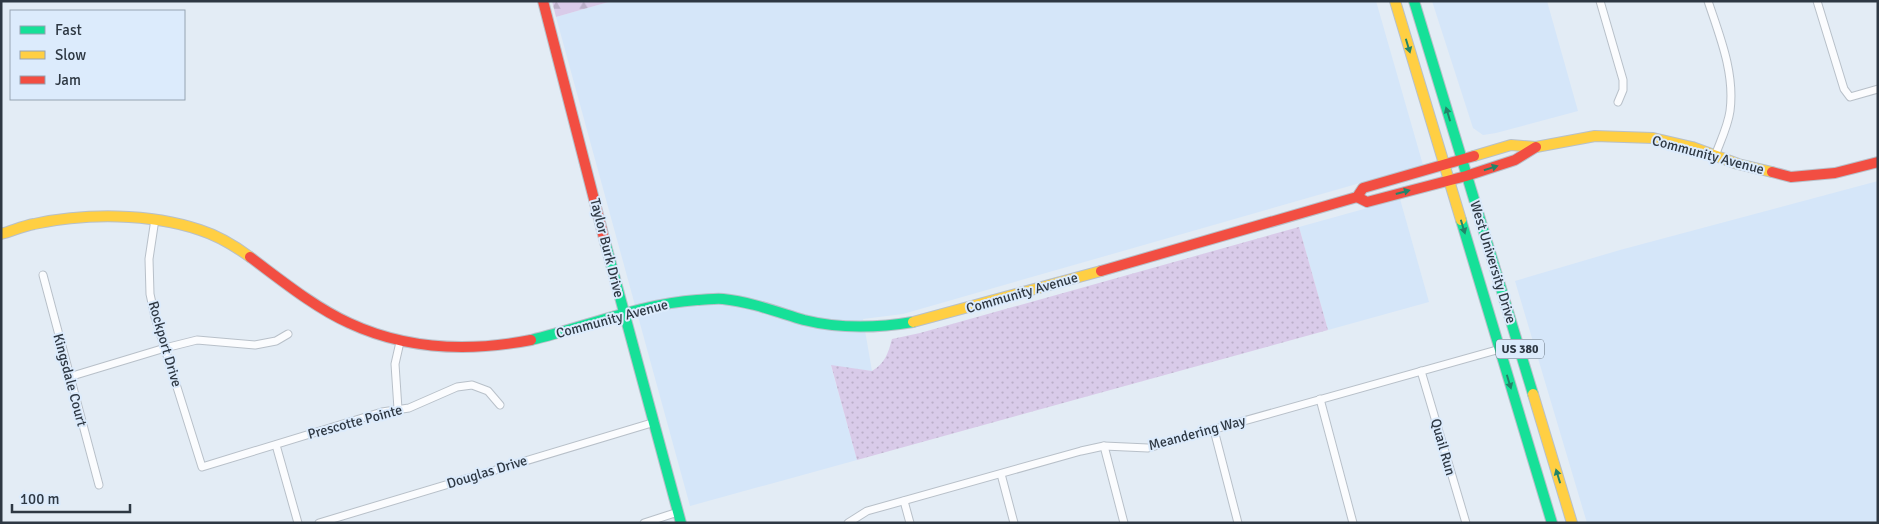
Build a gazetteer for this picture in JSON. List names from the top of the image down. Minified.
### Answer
{"streets":{"main road":["Community Avenue","Taylor Burk Drive","West University Drive","US 380"],"street":["Rockport Drive","Kingsdale Court","Prescotte Pointe","Meandering Way","Quail Run","Douglas Drive"]},"crossings":[["Community Avenue","Taylor Burk Drive"],["Community Avenue","West University Drive"],["Community Avenue","Rockport Drive"],["Taylor Burk Drive","Douglas Drive"],["West University Drive","Meandering Way"],["Rockport Drive","Prescotte Pointe"],["Meandering Way","Quail Run"]],"legend":["Fast","Slow","Jam"],"scale_bar":"100 m"}
